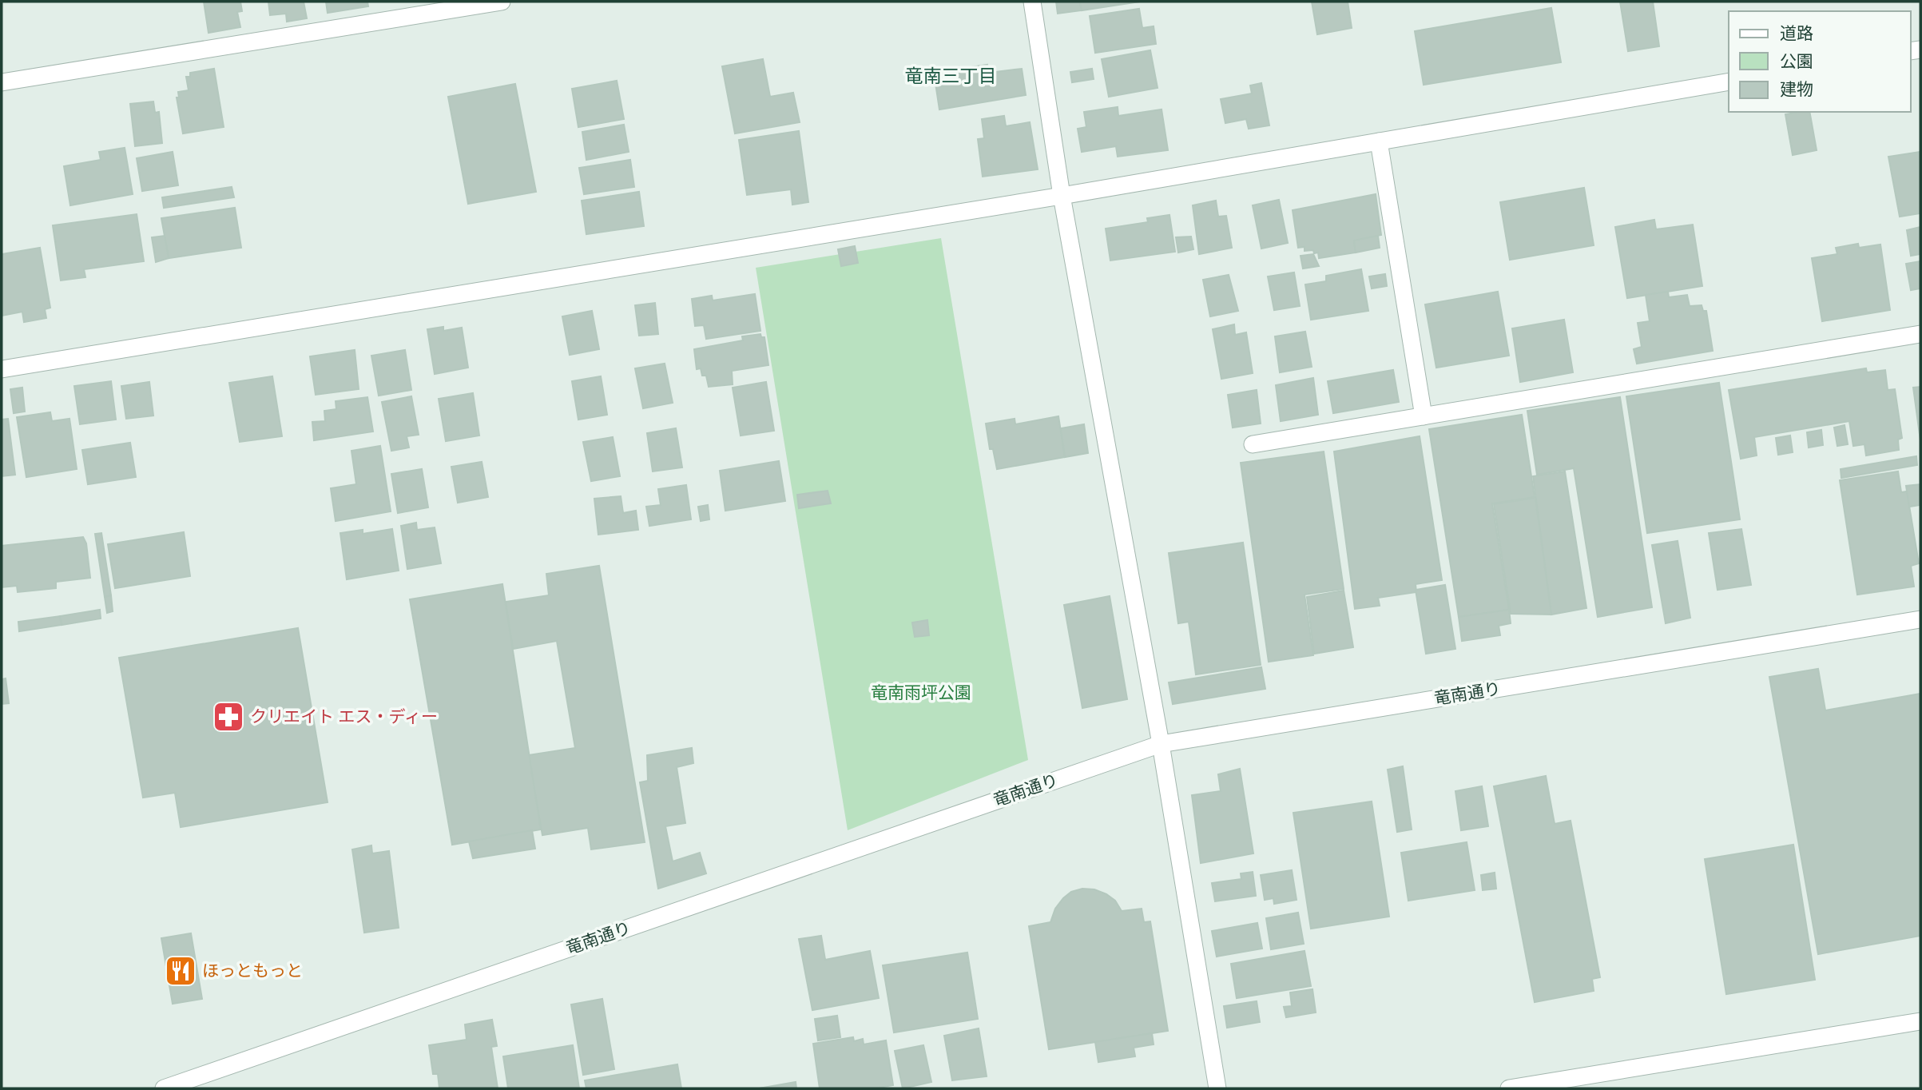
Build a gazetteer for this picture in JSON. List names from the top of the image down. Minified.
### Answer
{"streets":{"street":["竜南通り"]},"districts":["竜南三丁目"],"parks":["竜南雨坪公園"],"places":{"pharmacy":["クリエイト エス・ディー"],"restaurant":["ほっともっと"]},"legend":["道路","公園","建物"]}
